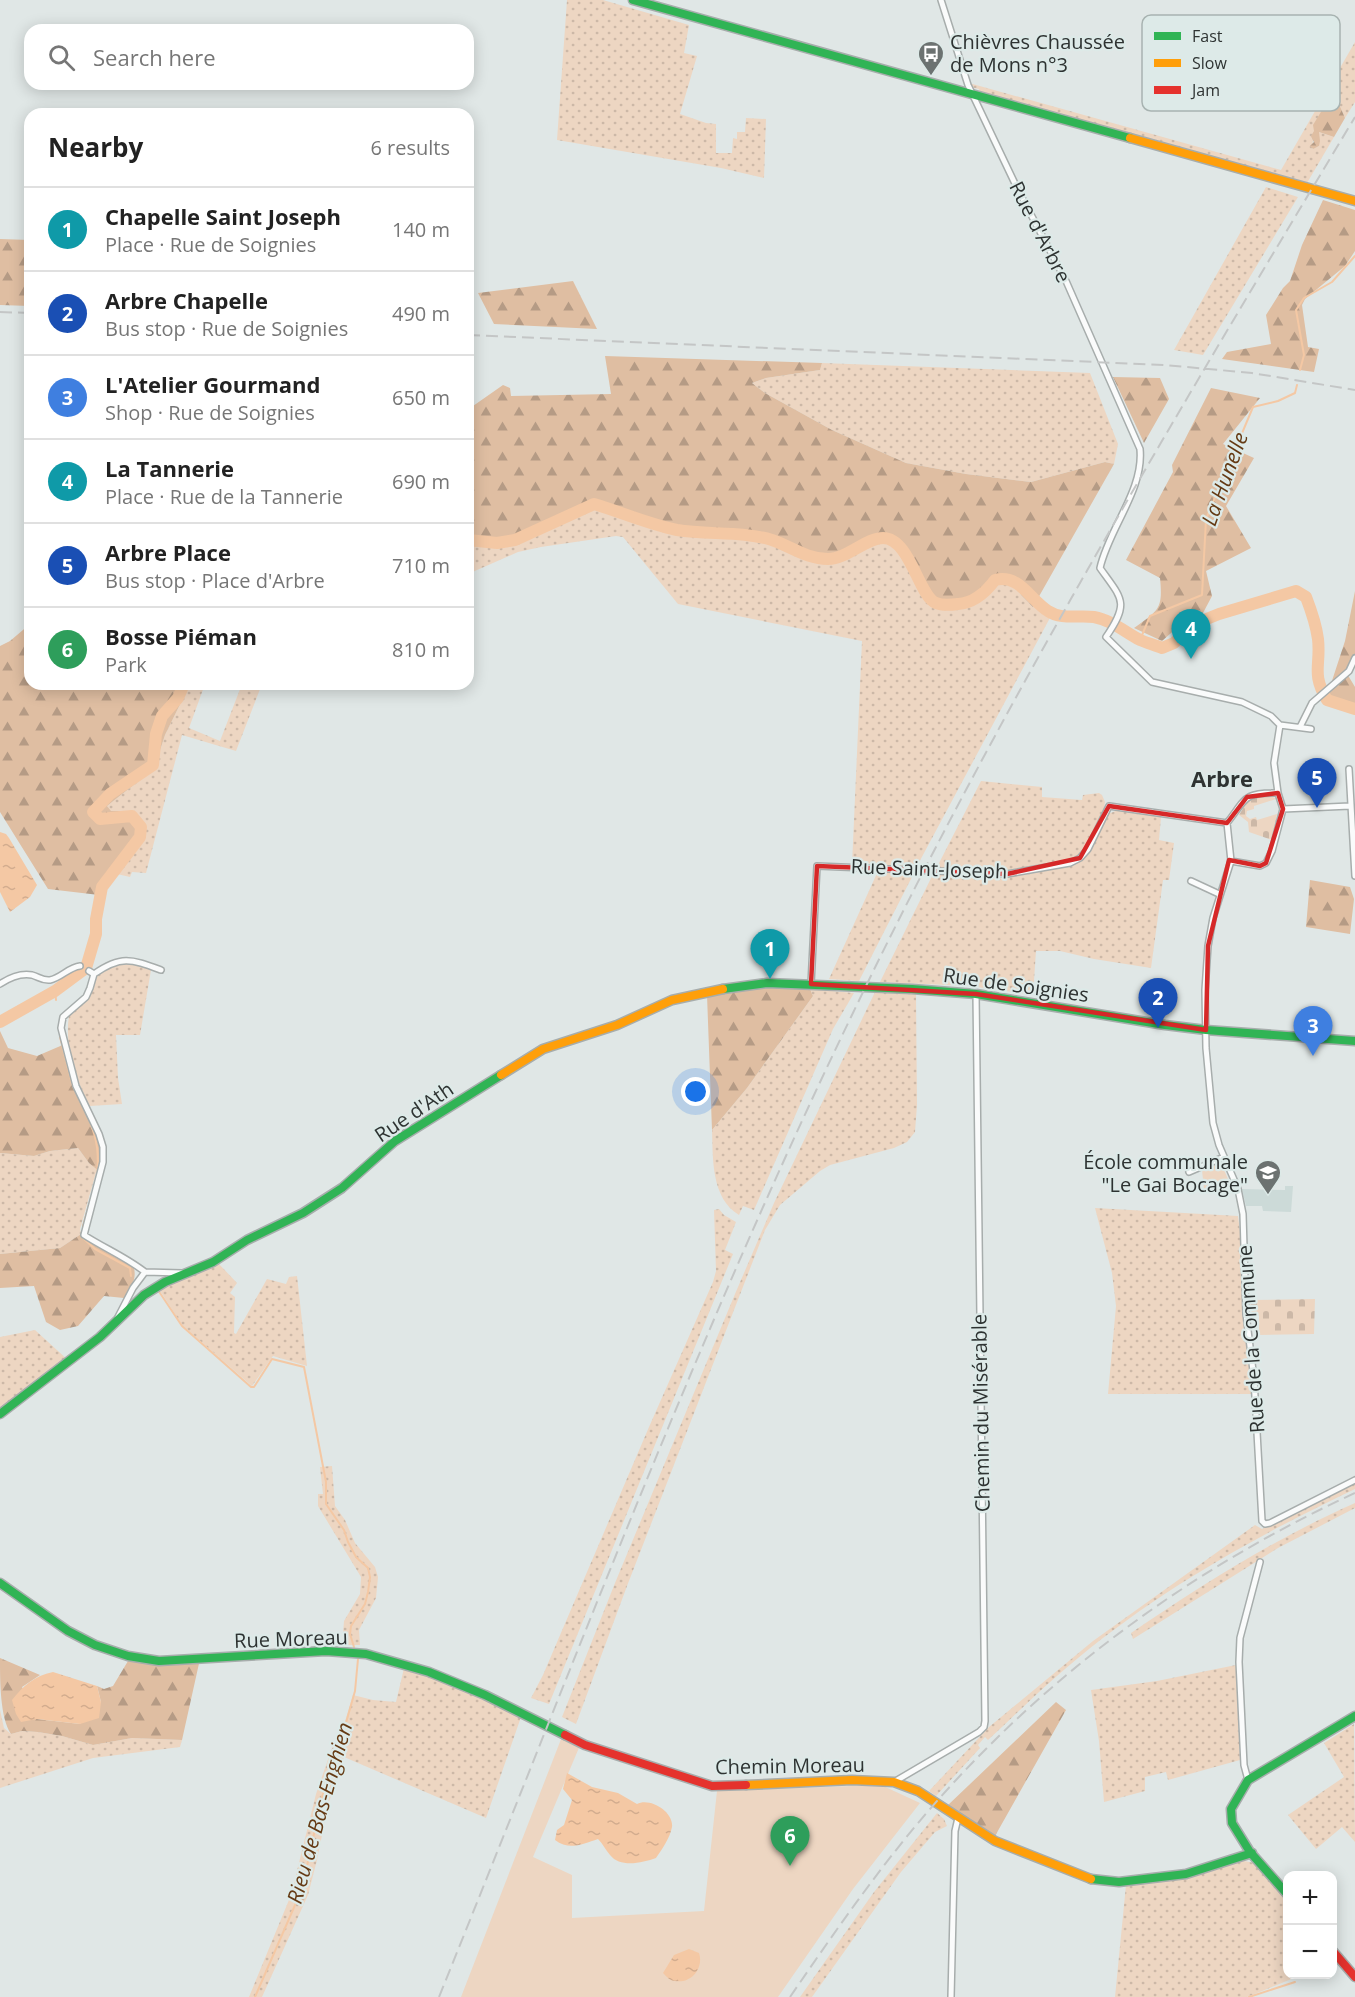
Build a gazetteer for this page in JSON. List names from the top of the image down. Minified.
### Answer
{"streets":{"street":["Rue d'Arbre","Rue Saint-Joseph","Rue de Soignies","Rue d'Ath","Rue de la Commune","Chemin du Misérable","Rue Moreau","Chemin Moreau"]},"crossings":[["Rue Saint-Joseph","Rue de Soignies"],["Rue de Soignies","Rue d'Ath"],["Rue de Soignies","Rue de la Commune"],["Rue de Soignies","Chemin du Misérable"],["Chemin du Misérable","Chemin Moreau"],["Rue Moreau","Chemin Moreau"]],"districts":["Arbre"],"water":["La Hunelle","Rieu de Bas-Enghien"],"places":{"bus stop":["Chièvres Chaussée de Mons n°3"],"school or university":["École communale \"Le Gai Bocage\""]},"legend":["Fast","Slow","Jam"],"page":{"search":"Search here","heading":["Nearby","6 results"],"list":[{"mark":"1","name":"Chapelle Saint Joseph","note":"Place · Rue de Soignies","value":"140 m"},{"mark":"2","name":"Arbre Chapelle","note":"Bus stop · Rue de Soignies","value":"490 m"},{"mark":"3","name":"L'Atelier Gourmand","note":"Shop · Rue de Soignies","value":"650 m"},{"mark":"4","name":"La Tannerie","note":"Place · Rue de la Tannerie","value":"690 m"},{"mark":"5","name":"Arbre Place","note":"Bus stop · Place d'Arbre","value":"710 m"},{"mark":"6","name":"Bosse Piéman","note":"Park","value":"810 m"}],"pins":["4","5","1","2","3","6"],"map_buttons":["+","−"]}}
